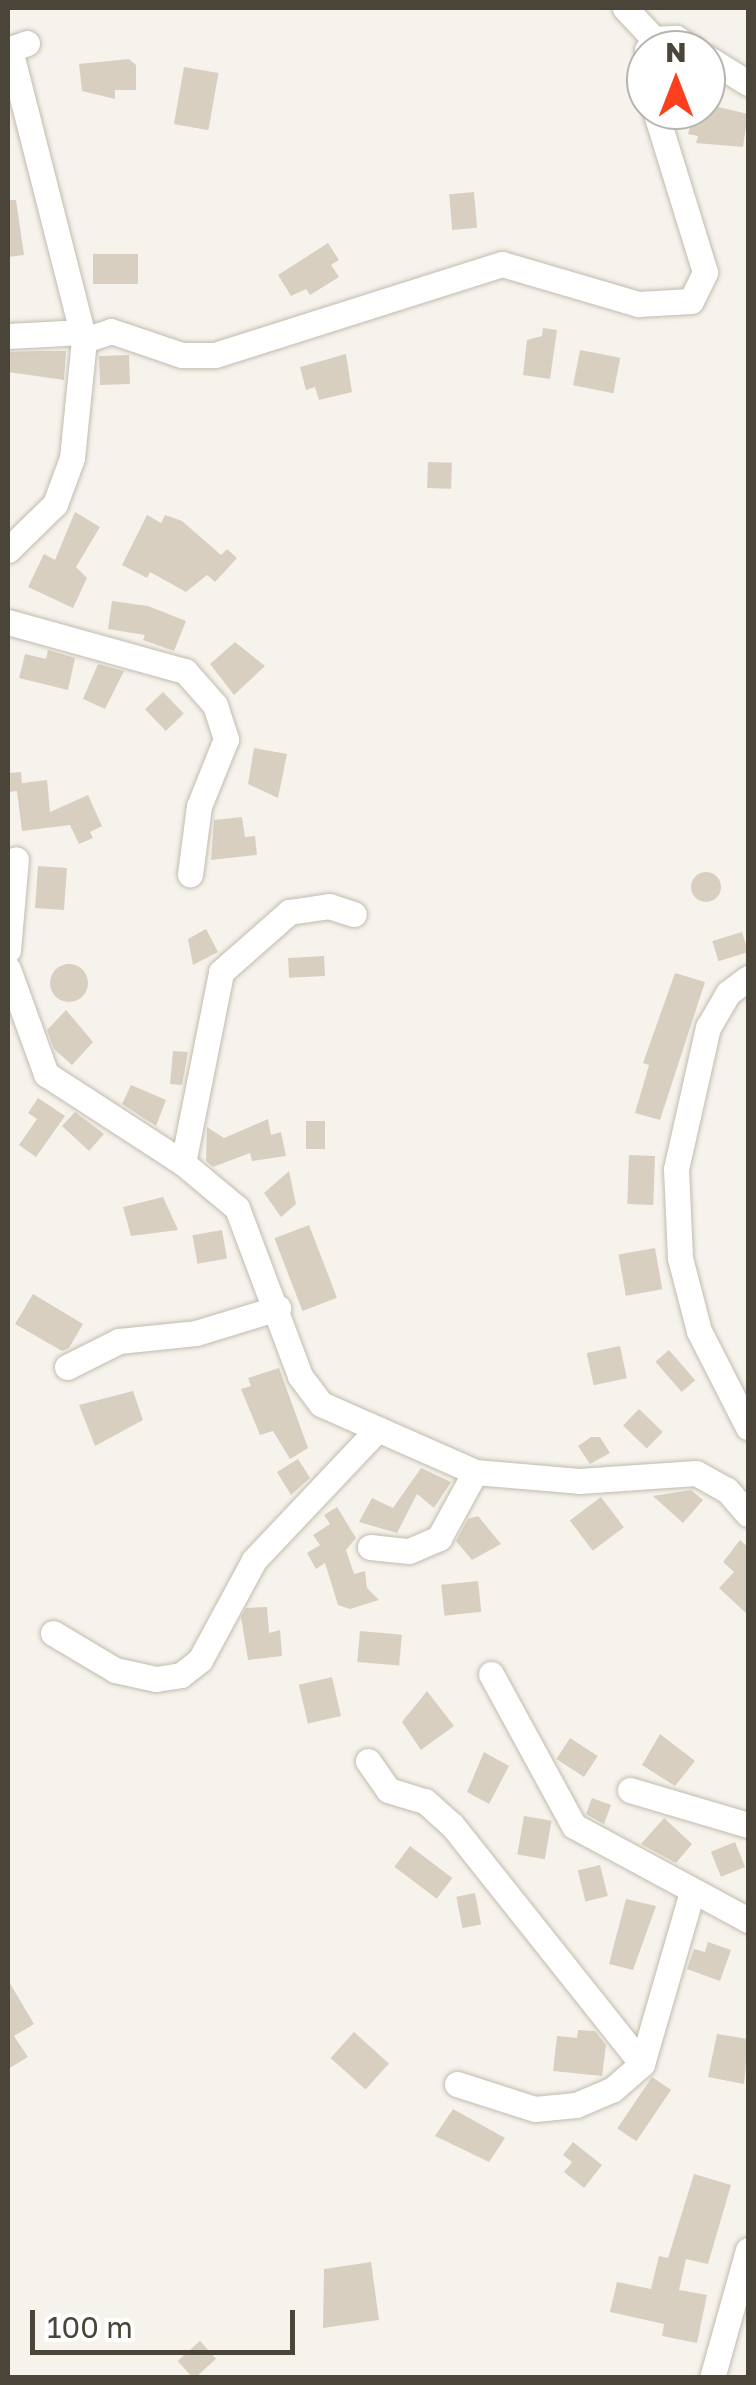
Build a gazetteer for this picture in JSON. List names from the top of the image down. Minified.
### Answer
{"scale_bar":"100 m","north":"top"}
